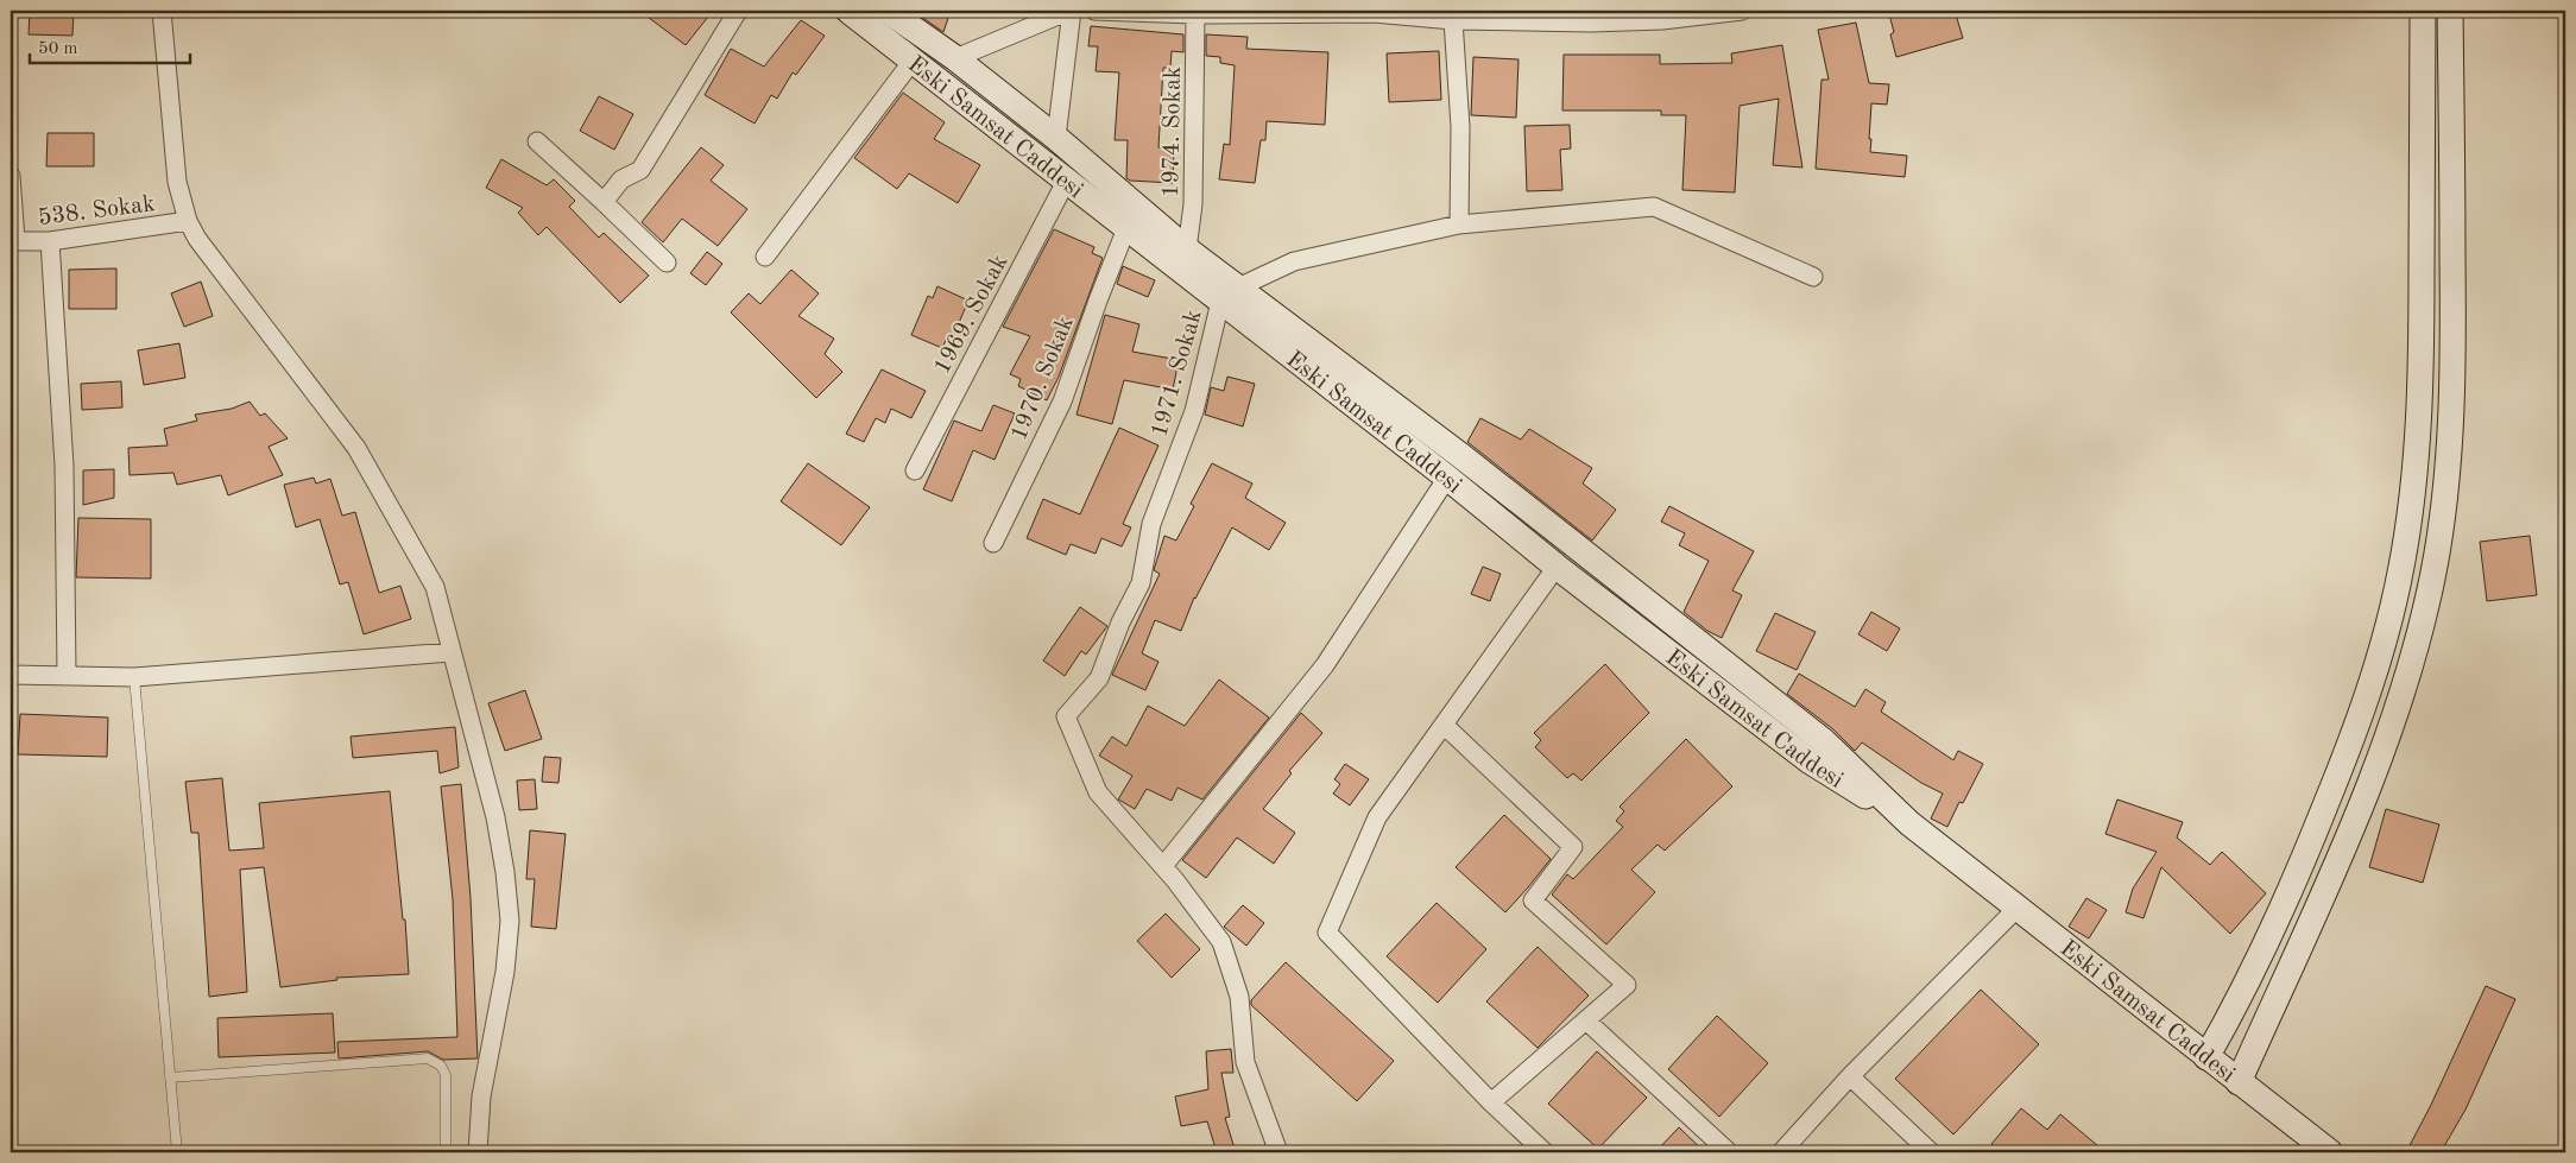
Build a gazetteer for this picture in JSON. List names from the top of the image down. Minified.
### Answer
{"streets":{"street":["Eski Samsat Caddesi","1974. Sokak","538. Sokak","1969. Sokak","1971. Sokak","1970. Sokak"]},"crossings":[["Eski Samsat Caddesi","1974. Sokak"],["Eski Samsat Caddesi","1969. Sokak"],["Eski Samsat Caddesi","1971. Sokak"],["Eski Samsat Caddesi","1970. Sokak"]],"scale_bar":"50 m"}
